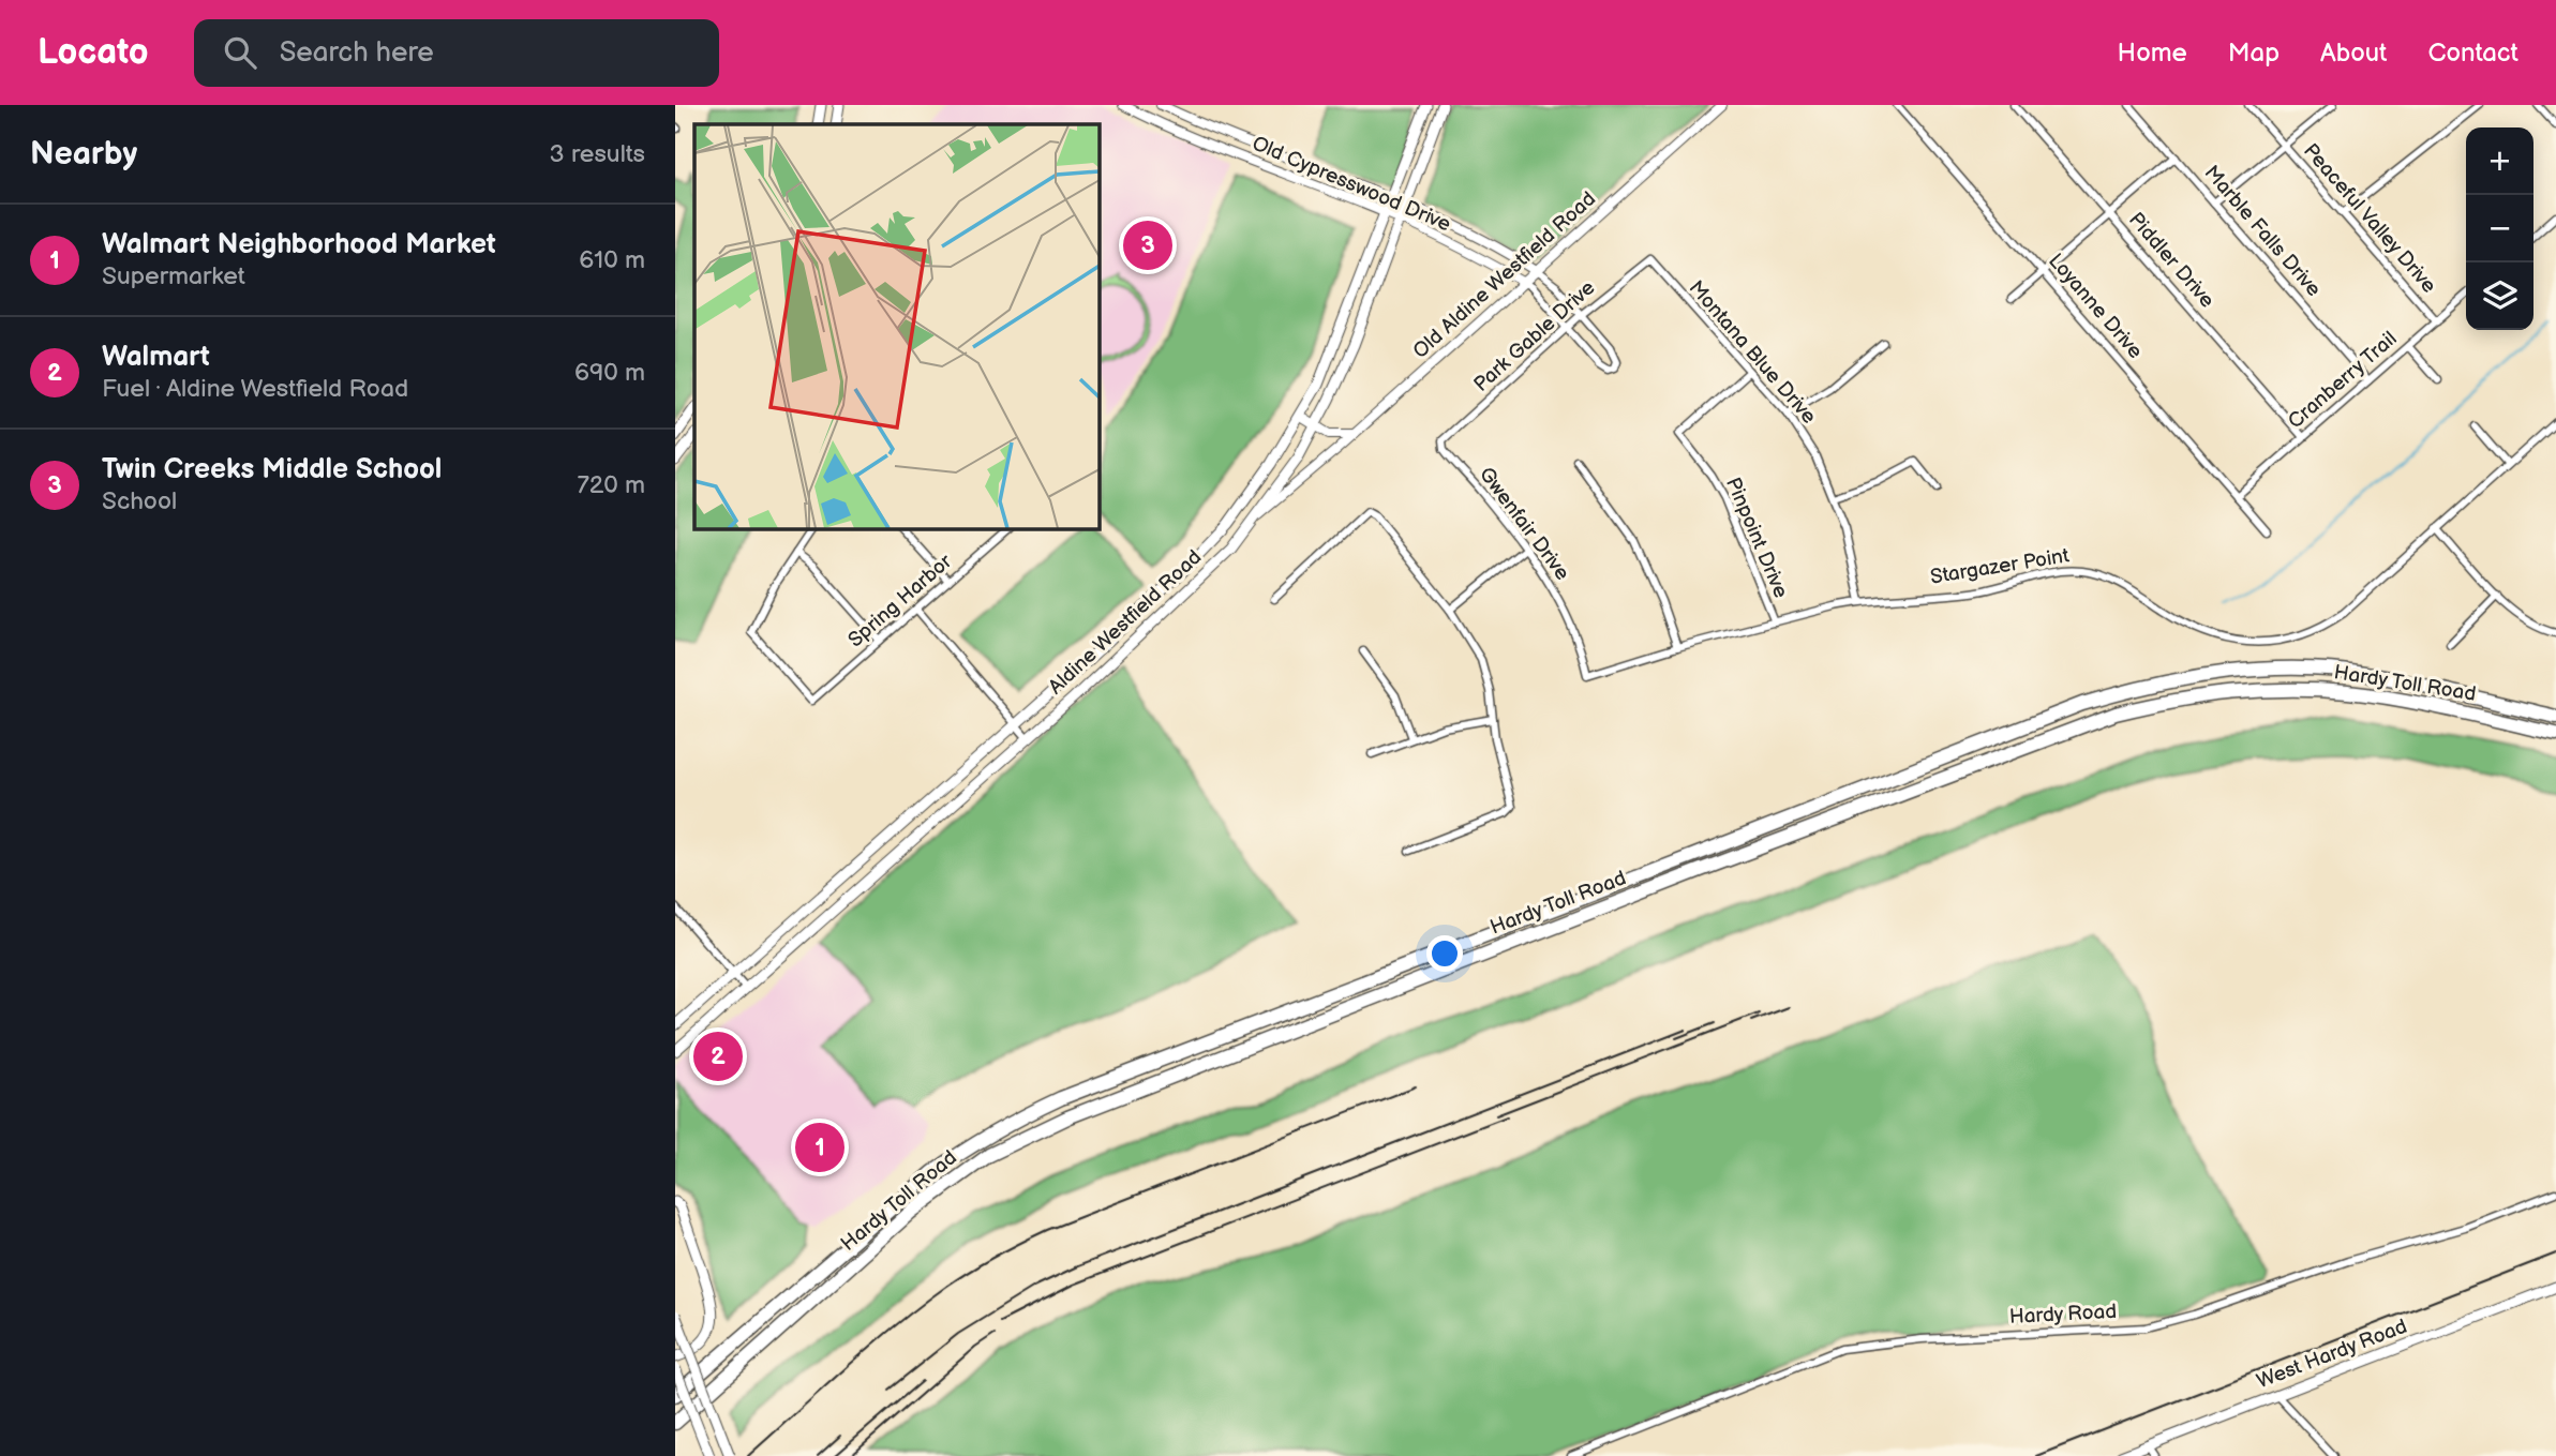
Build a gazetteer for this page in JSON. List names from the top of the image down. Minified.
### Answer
{"streets":{"highway":["Hardy Toll Road"],"main road":["Aldine Westfield Road","West Hardy Road"],"street":["Old Cypresswood Drive","Peaceful Valley Drive","Marble Falls Drive","Piddler Drive","Old Aldine Westfield Road","Loyanne Drive","Park Gable Drive","Montana Blue Drive","Cranberry Trail","Gwenfair Drive","Pinpoint Drive","Stargazer Point","Spring Harbor","Hardy Road"]},"crossings":[["Old Cypresswood Drive","Old Aldine Westfield Road"],["Old Cypresswood Drive","Aldine Westfield Road"],["Peaceful Valley Drive","Cranberry Trail"],["Marble Falls Drive","Cranberry Trail"],["Piddler Drive","Cranberry Trail"],["Old Aldine Westfield Road","Aldine Westfield Road"],["Loyanne Drive","Cranberry Trail"],["Park Gable Drive","Montana Blue Drive"],["Park Gable Drive","Gwenfair Drive"],["Montana Blue Drive","Pinpoint Drive"],["Montana Blue Drive","Stargazer Point"],["Gwenfair Drive","Stargazer Point"],["Pinpoint Drive","Stargazer Point"]],"page":{"header":"Locato","search":"Search here","nav":["Home","Map","About","Contact"],"heading":["Nearby","3 results"],"map_buttons":["+","−"],"list":[{"mark":"1","name":"Walmart Neighborhood Market","note":"Supermarket","value":"610 m"},{"mark":"2","name":"Walmart","note":"Fuel · Aldine Westfield Road","value":"690 m"},{"mark":"3","name":"Twin Creeks Middle School","note":"School","value":"720 m"}],"pins":["3","2","1"]}}
